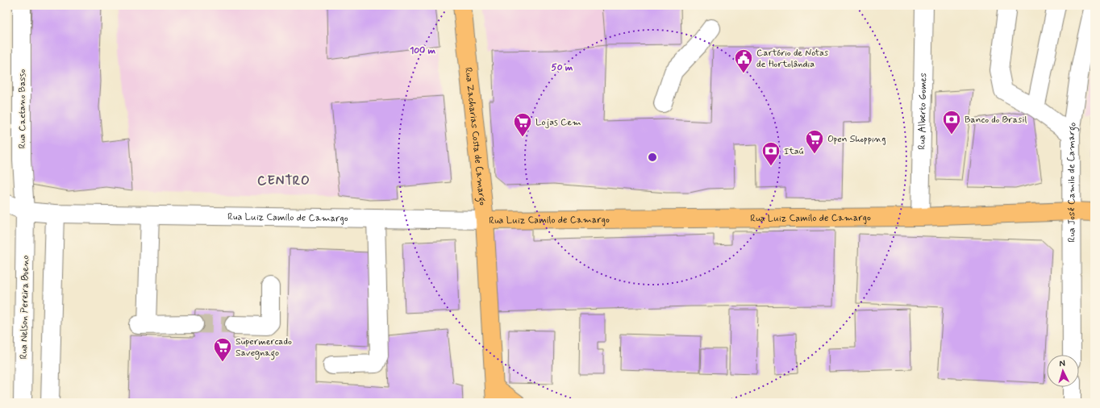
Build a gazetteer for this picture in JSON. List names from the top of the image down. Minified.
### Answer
{"streets":{"main road":["Rua Zacharias Costa de Camargo","Rua Luiz Camilo de Camargo"],"street":["Rua Caetano Basso","Rua Alberto Gomes","Rua José Camilo de Camargo","Rua Nelson Pereira Bueno"]},"crossings":[["Rua Caetano Basso","Rua Luiz Camilo de Camargo"],["Rua Caetano Basso","Rua Nelson Pereira Bueno"],["Rua Alberto Gomes","Rua Luiz Camilo de Camargo"],["Rua Zacharias Costa de Camargo","Rua Luiz Camilo de Camargo"],["Rua José Camilo de Camargo","Rua Luiz Camilo de Camargo"],["Rua Luiz Camilo de Camargo","Rua Nelson Pereira Bueno"]],"districts":["CENTRO"],"places":{"public building":["Cartório de Notas de Hortolândia"],"bank":["Banco do Brasil","Itaú"],"supermarket":["Lojas Cem","Open Shopping","Supermercado Savegnago"]},"north":"top","rings":["100 m","50 m"]}
